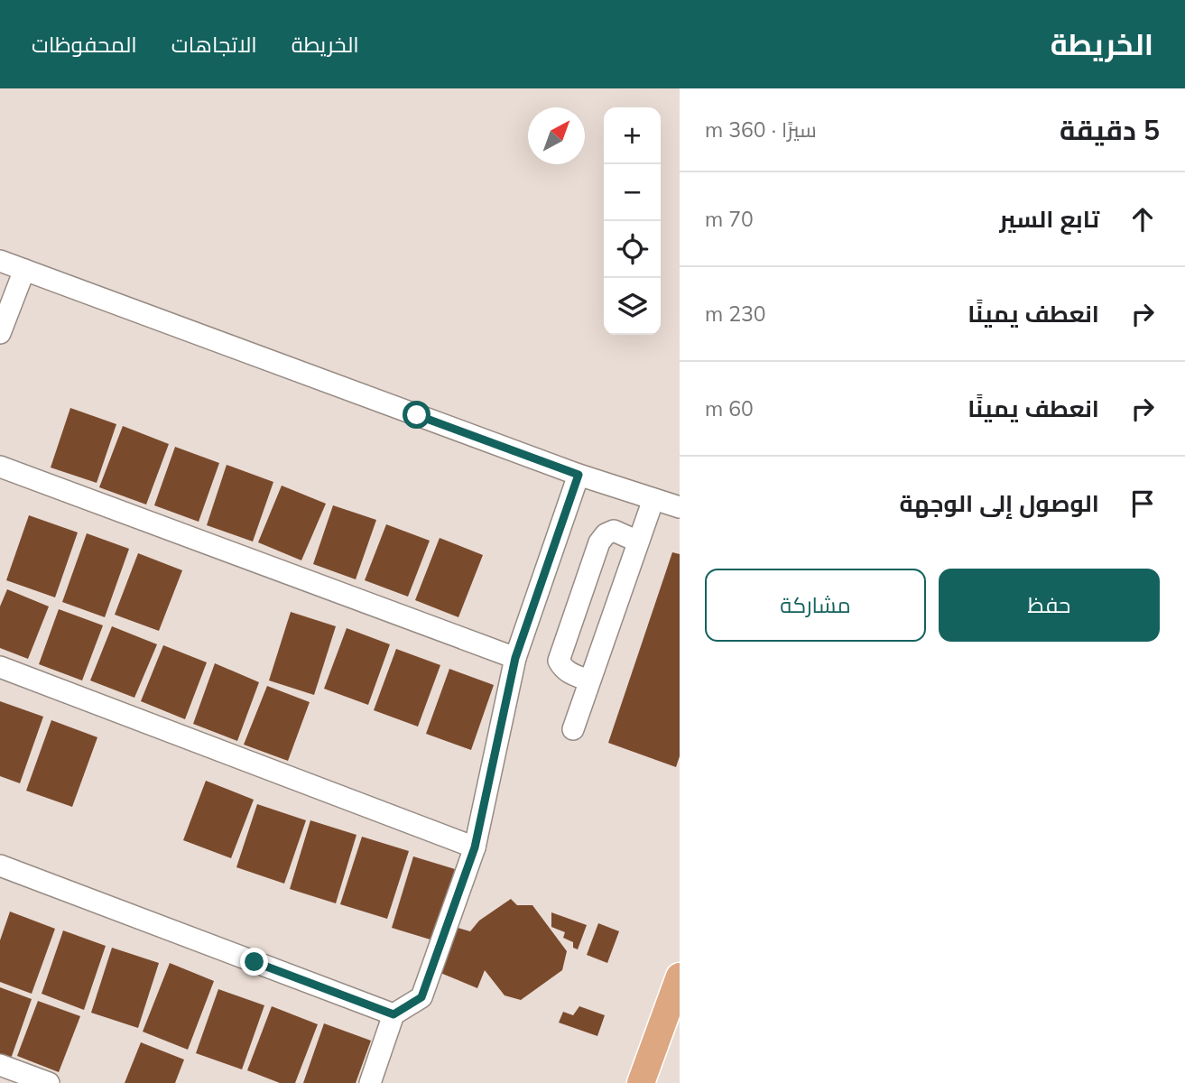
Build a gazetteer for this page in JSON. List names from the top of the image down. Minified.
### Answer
{"north":"top right","page":{"header":"الخريطة","nav":["الخريطة","الاتجاهات","المحفوظات"],"heading":["5 دقيقة","سيرًا · 360 m"],"map_buttons":["+","−"],"list":[["تابع السير","70 m"],["انعطف يمينًا","230 m"],["انعطف يمينًا","60 m"],"الوصول إلى الوجهة"],"buttons":["حفظ","مشاركة"]}}
